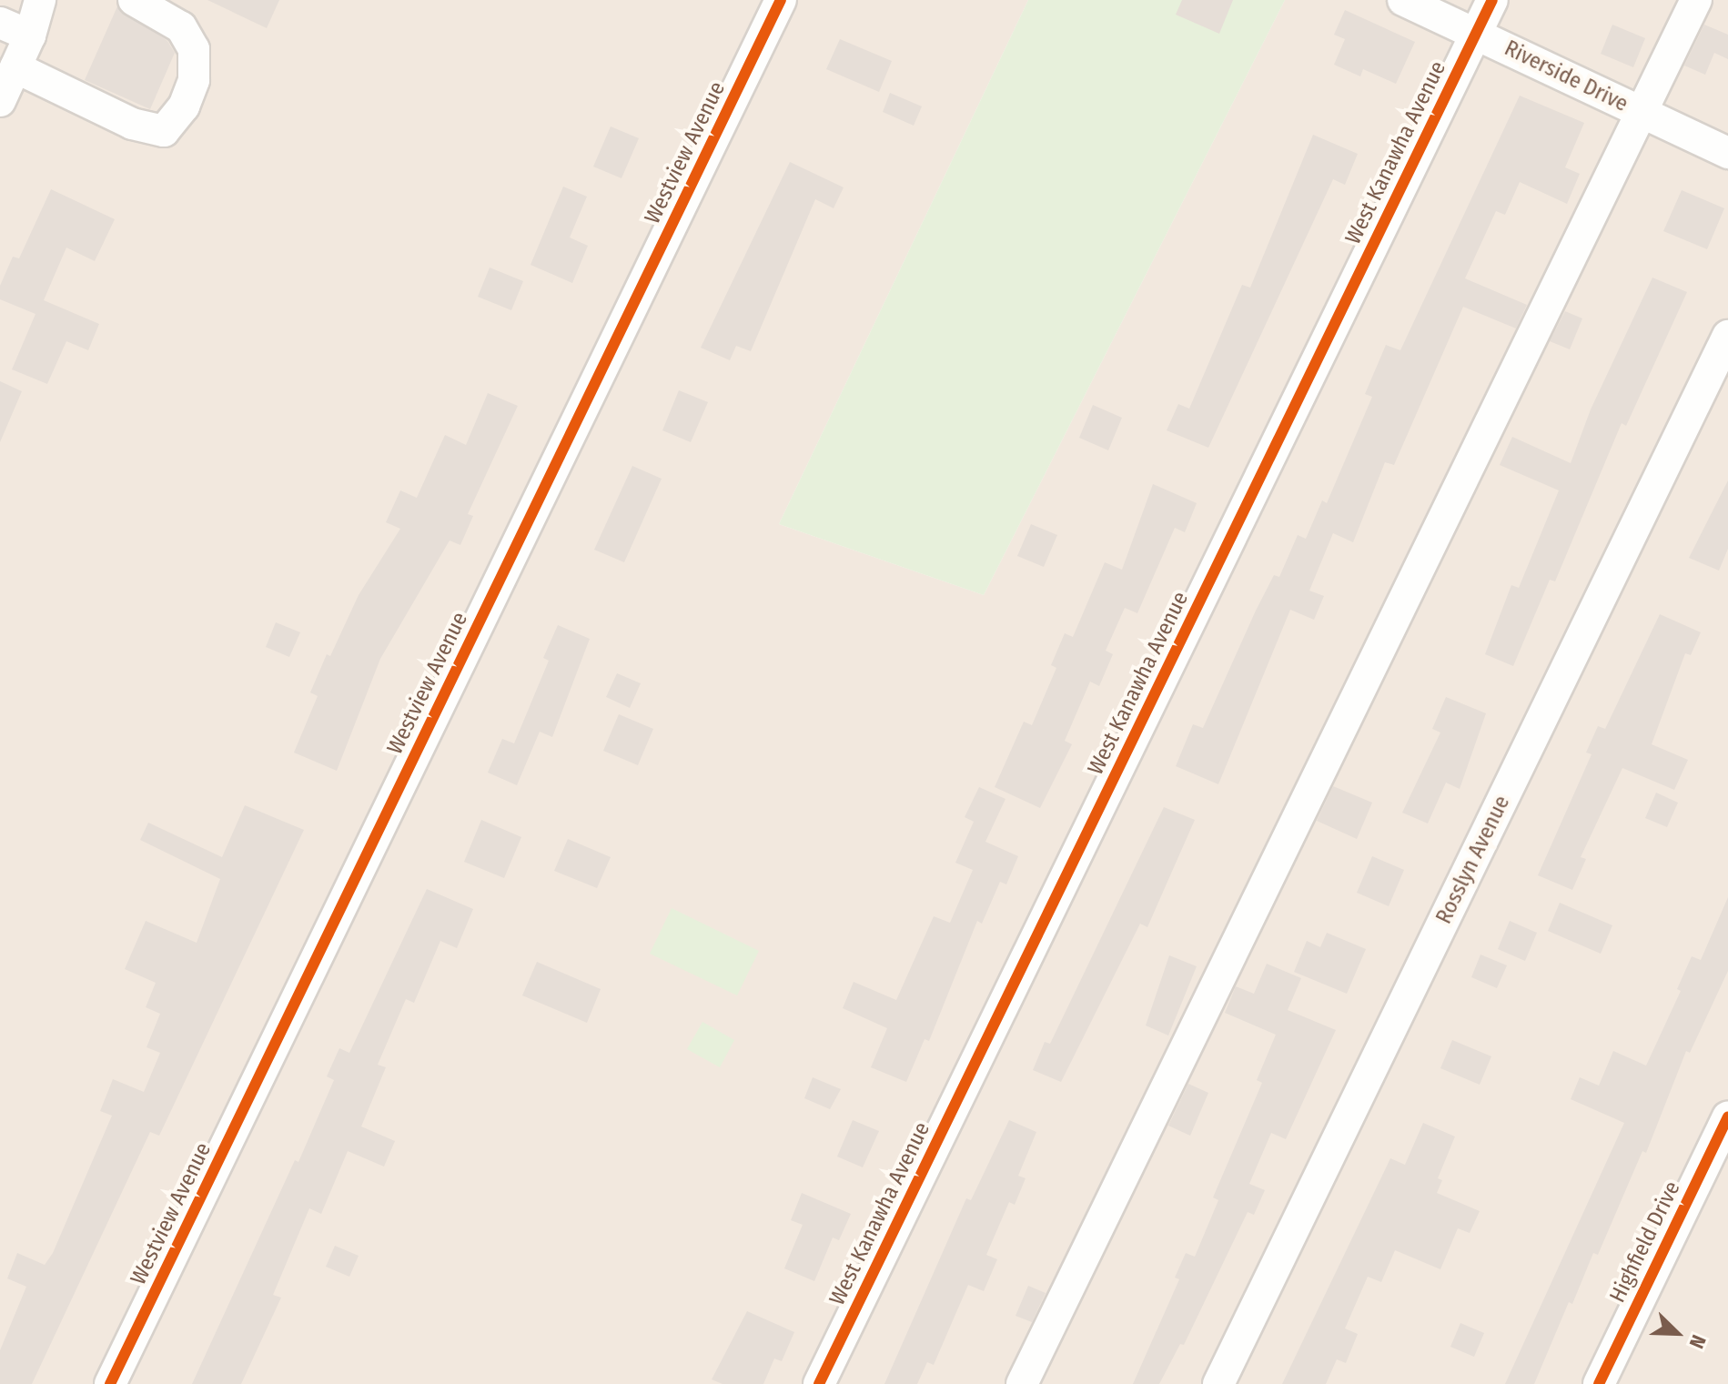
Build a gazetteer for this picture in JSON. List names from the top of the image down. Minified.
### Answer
{"streets":{"street":["Riverside Drive","Westview Avenue","West Kanawha Avenue","Rosslyn Avenue","Highfield Drive"]},"crossings":[["Riverside Drive","West Kanawha Avenue"]],"north":"bottom right"}
